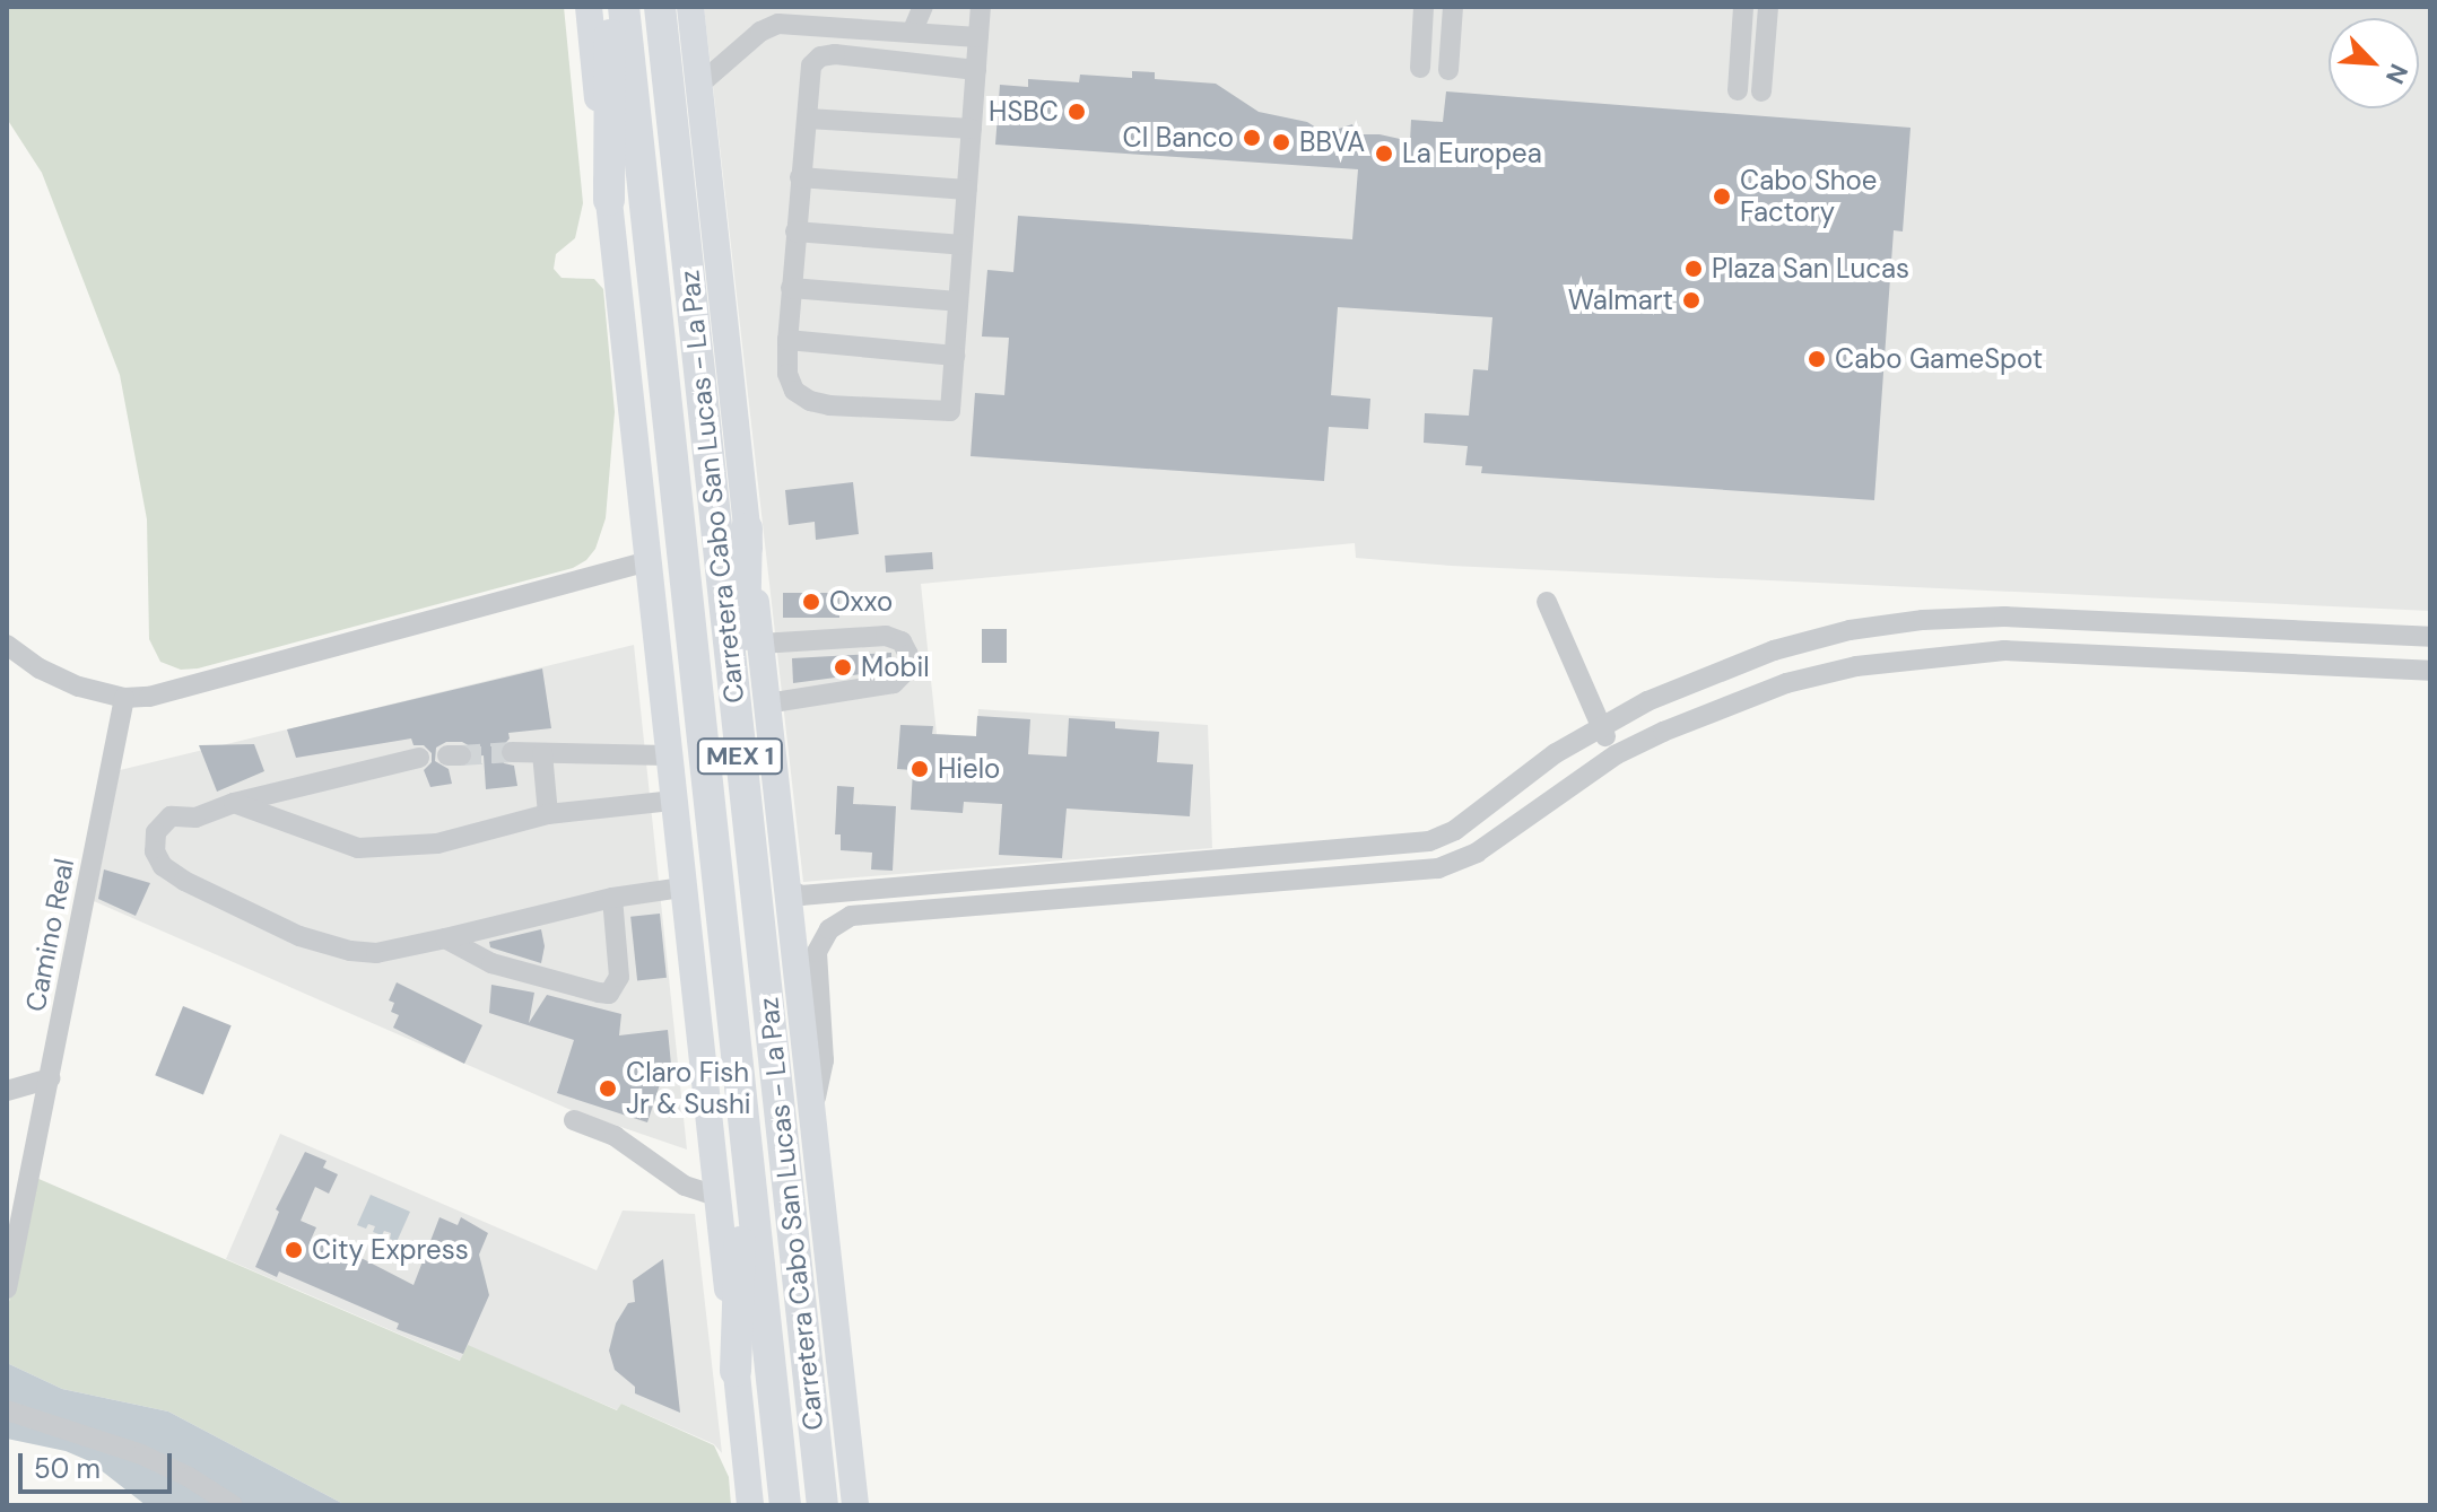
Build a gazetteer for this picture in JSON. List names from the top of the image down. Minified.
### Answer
{"streets":{"highway":["Carretera Cabo San Lucas - La Paz","MEX 1"],"street":["Camino Real"]},"places":["HSBC","CI Banco","BBVA","La Europea","Cabo Shoe Factory","Plaza San Lucas","Walmart","Cabo GameSpot","Oxxo","Mobil","Hielo","Claro Fish Jr & Sushi","City Express"],"scale_bar":"50 m","north":"bottom right"}
